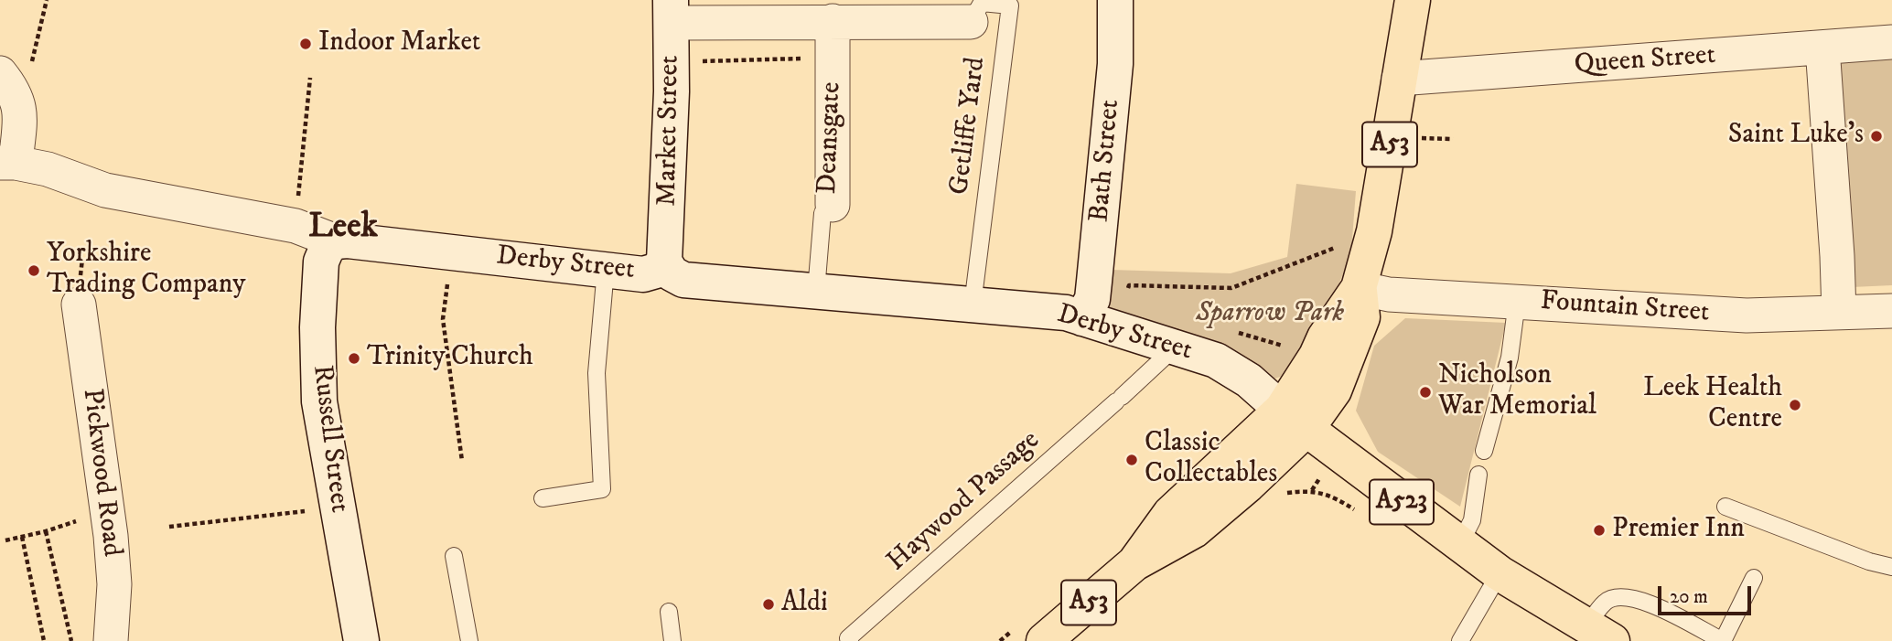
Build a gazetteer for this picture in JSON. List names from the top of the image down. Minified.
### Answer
{"streets":{"highway":["A53","A523"],"street":["Queen Street","Market Street","Deansgate","Bath Street","Derby Street","Fountain Street","Russell Street","Pickwood Road"],"lane":["Getliffe Yard","Haywood Passage"]},"crossings":[["Queen Street","A53"],["Getliffe Yard","Derby Street"],["Market Street","Derby Street"],["Deansgate","Derby Street"],["A53","Derby Street"],["A53","Fountain Street"],["A53","A523"],["Bath Street","Derby Street"],["Derby Street","Russell Street"],["Derby Street","Haywood Passage"],["Derby Street","A523"]],"districts":["Leek"],"parks":["Sparrow Park"],"places":["Indoor Market","Saint Luke's","Yorkshire Trading Company","Trinity Church","Nicholson War Memorial","Leek Health Centre","Classic Collectables","Premier Inn","Aldi"],"scale_bar":"20 m"}
